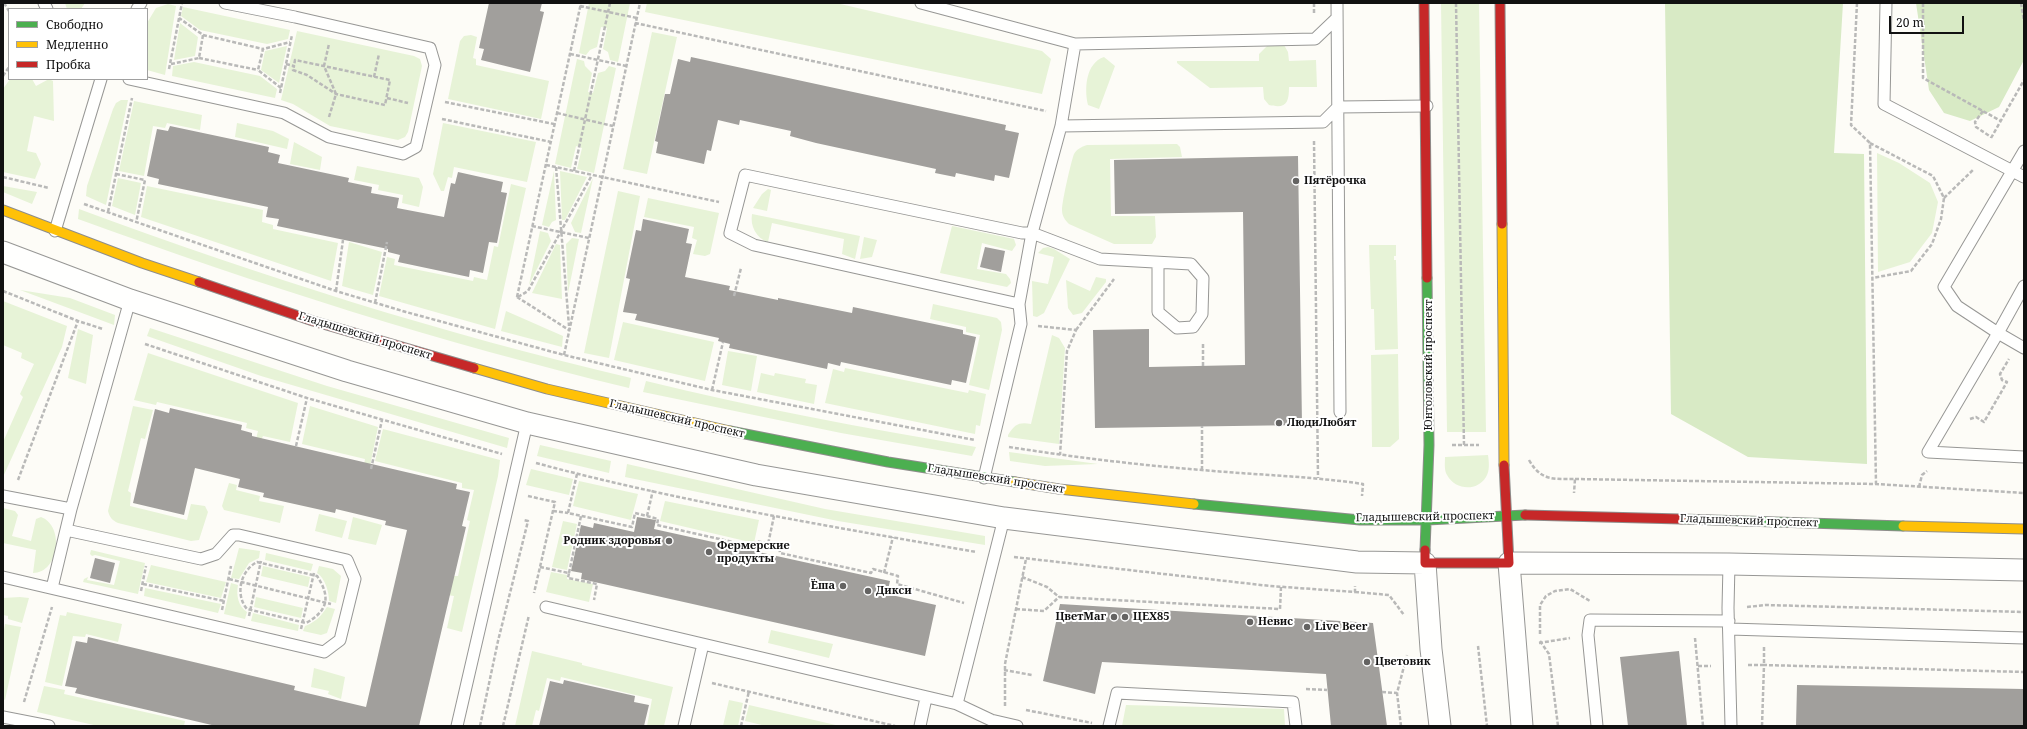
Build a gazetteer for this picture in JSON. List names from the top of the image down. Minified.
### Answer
{"streets":{"street":["Гладышевский проспект","Юнтоловский проспект"]},"crossings":[["Гладышевский проспект","Юнтоловский проспект"]],"places":["Пятёрочка","ЛюдиЛюбят","Родник здоровья","Фермерские продукты","Ёша","Дикси","ЦветМаг","ЦЕХ85","Невис","Live Beer","Цветовик"],"legend":["Свободно","Медленно","Пробка"],"scale_bar":"20 m"}
